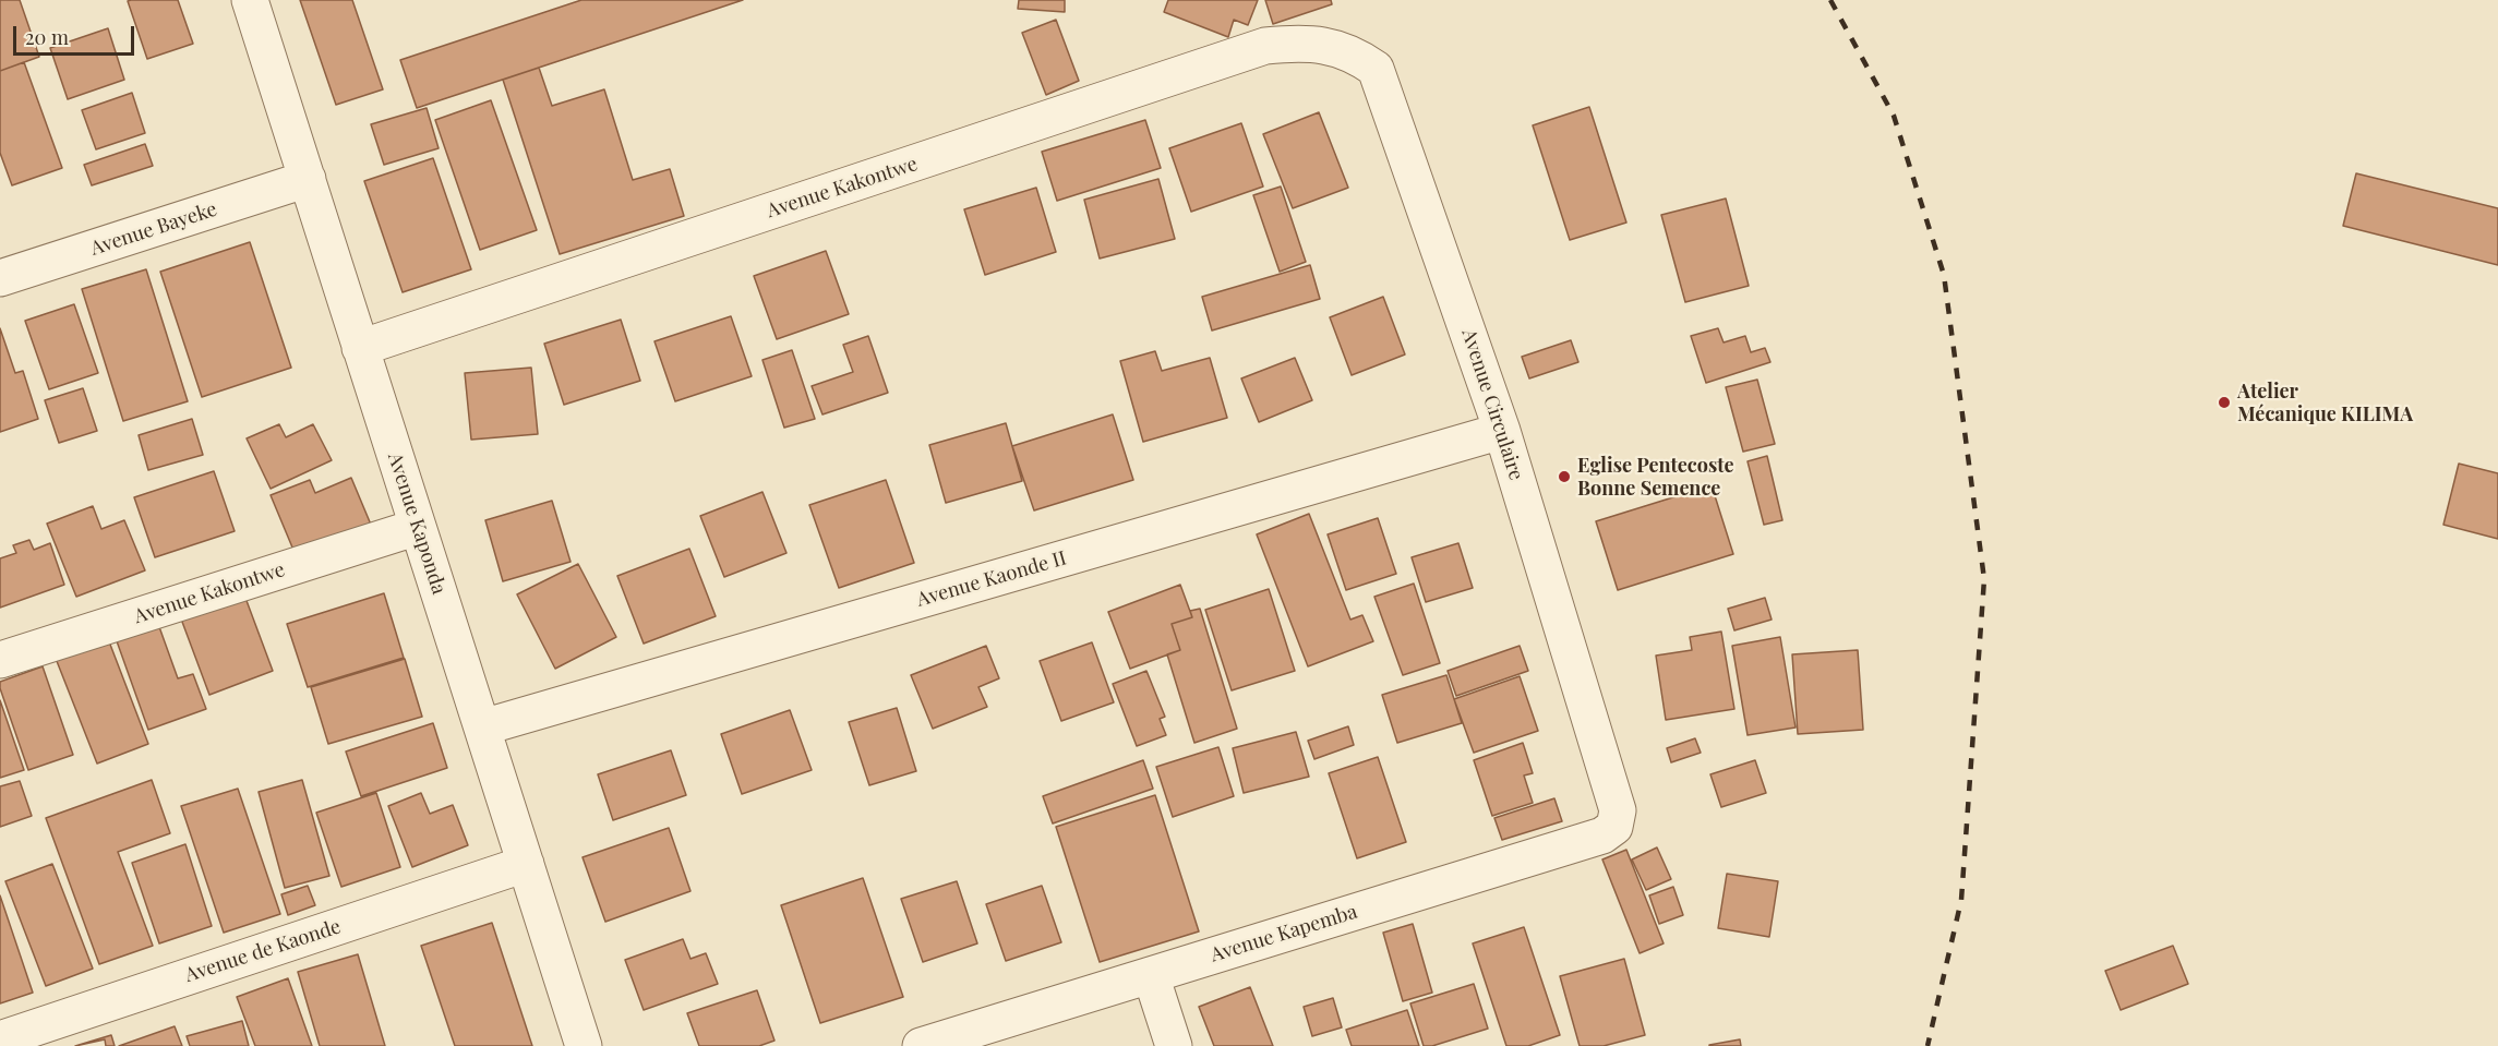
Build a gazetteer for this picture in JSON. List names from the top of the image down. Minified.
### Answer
{"streets":{"street":["Avenue Kakontwe","Avenue Bayeke","Avenue Circulaire","Avenue Kaponda","Avenue Kaonde II","Avenue Kapemba","Avenue de Kaonde"]},"crossings":[["Avenue Kakontwe","Avenue Circulaire"],["Avenue Kakontwe","Avenue Kaponda"],["Avenue Bayeke","Avenue Kaponda"],["Avenue Circulaire","Avenue Kaonde II"],["Avenue Circulaire","Avenue Kapemba"],["Avenue Kaponda","Avenue Kaonde II"],["Avenue Kaponda","Avenue de Kaonde"]],"places":["Atelier Mécanique KILIMA","Eglise Pentecoste Bonne Semence"],"scale_bar":"20 m"}
